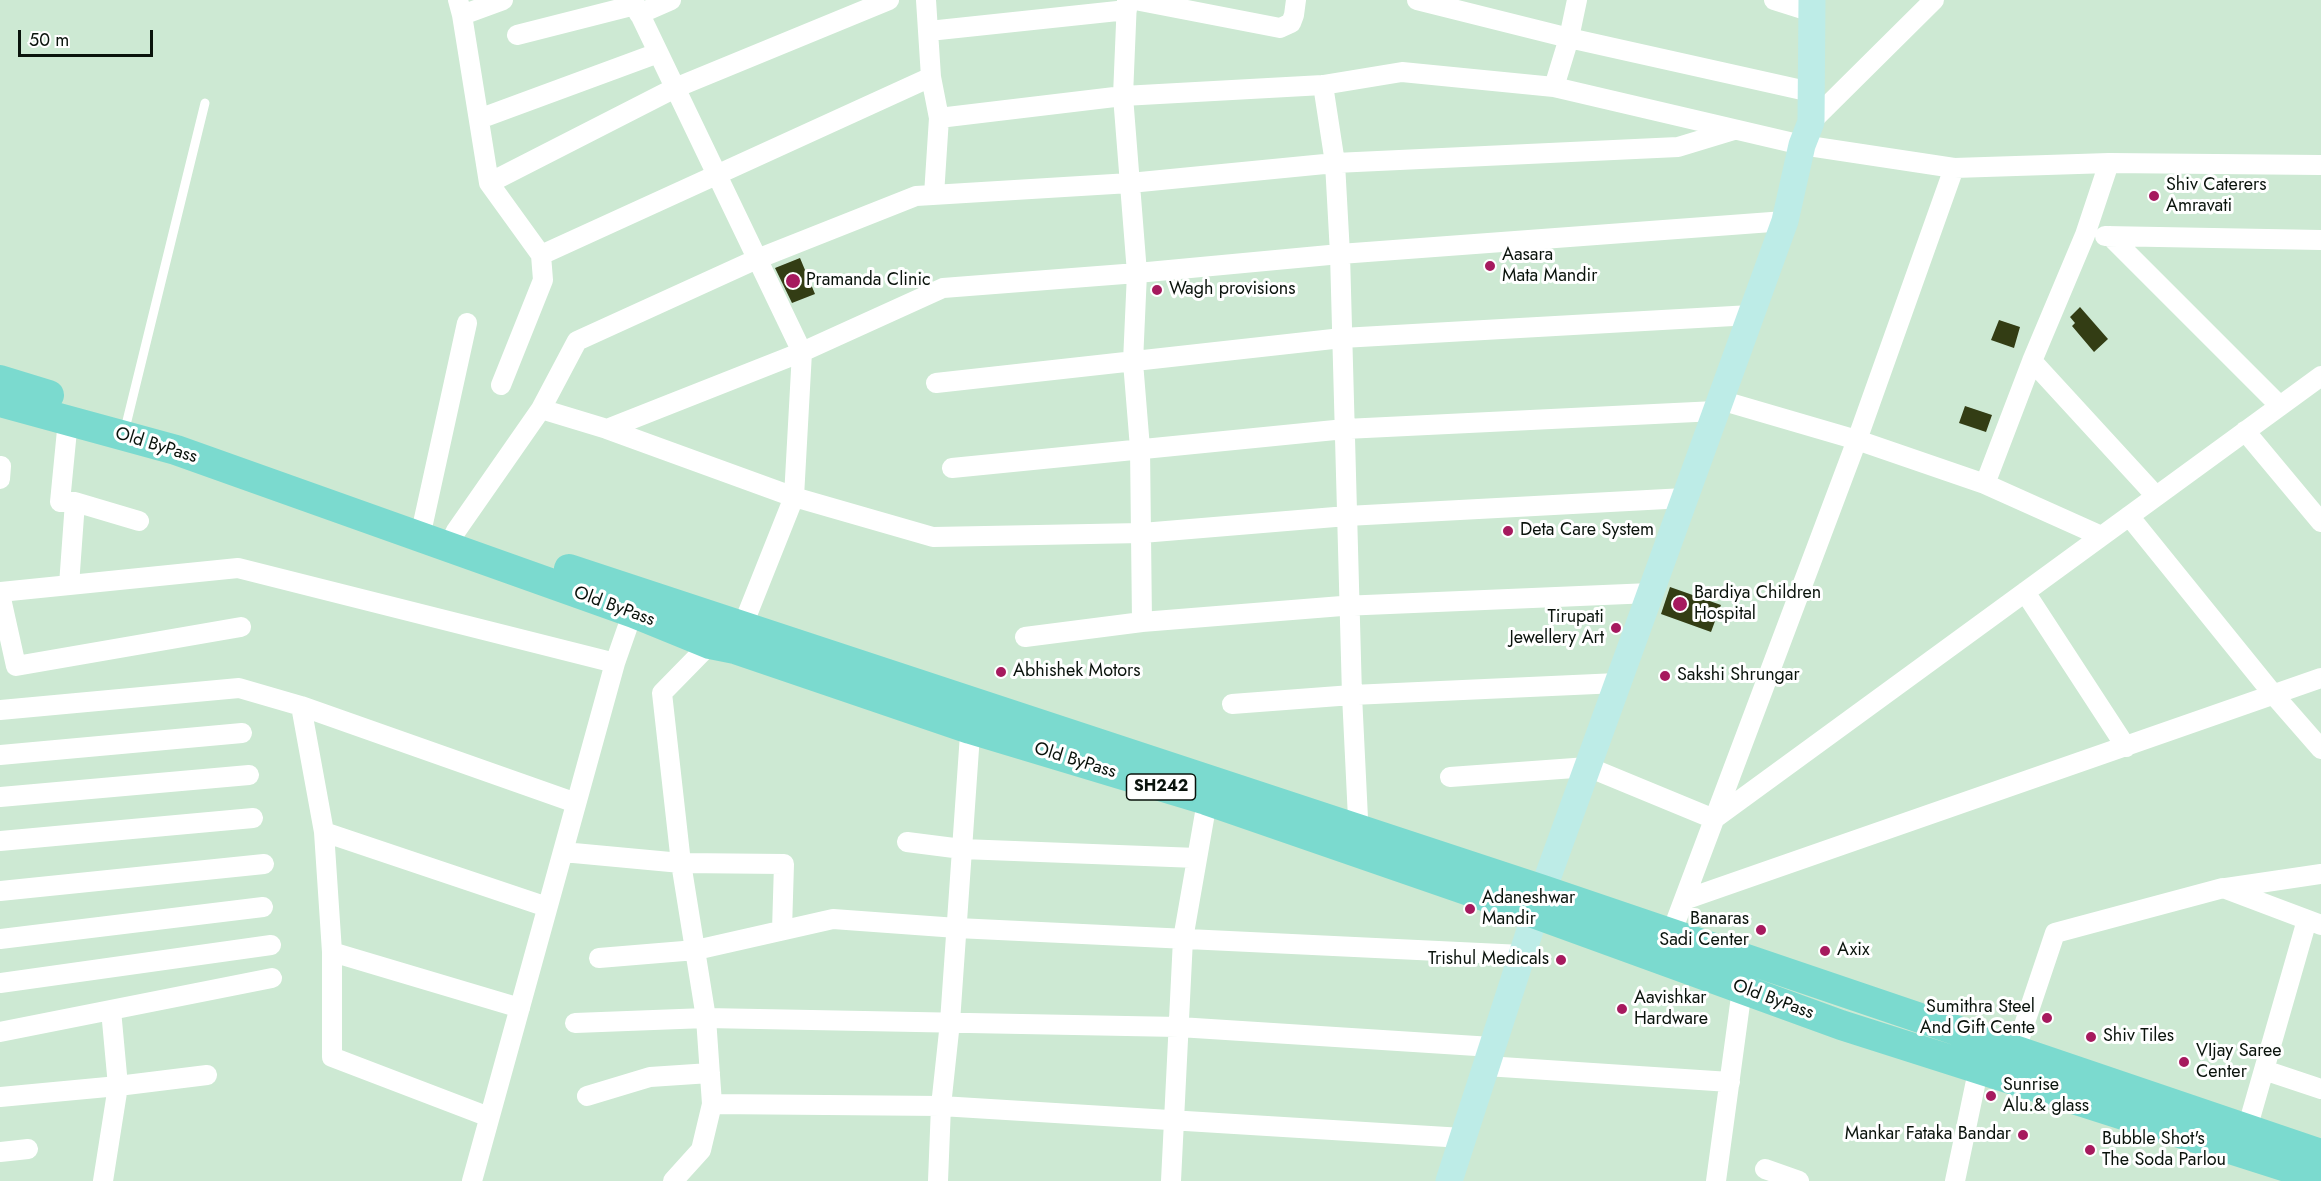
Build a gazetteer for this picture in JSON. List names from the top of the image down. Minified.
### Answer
{"streets":{"main road":["Old ByPass","SH242"]},"places":["Shiv Caterers Amravati","Aasara Mata Mandir","Pramanda Clinic","Wagh provisions","Deta Care System","Bardiya Children Hospital","Tirupati Jewellery Art","Abhishek Motors","Sakshi Shrungar","Adaneshwar Mandir","Banaras Sadi Center","Axix","Trishul Medicals","Aavishkar Hardware","Sumithra Steel And Gift Cente","Shiv Tiles","VIjay Saree Center","Sunrise Alu.& glass","Mankar Fataka Bandar","Bubble Shot's The Soda Parlou"],"scale_bar":"50 m"}
